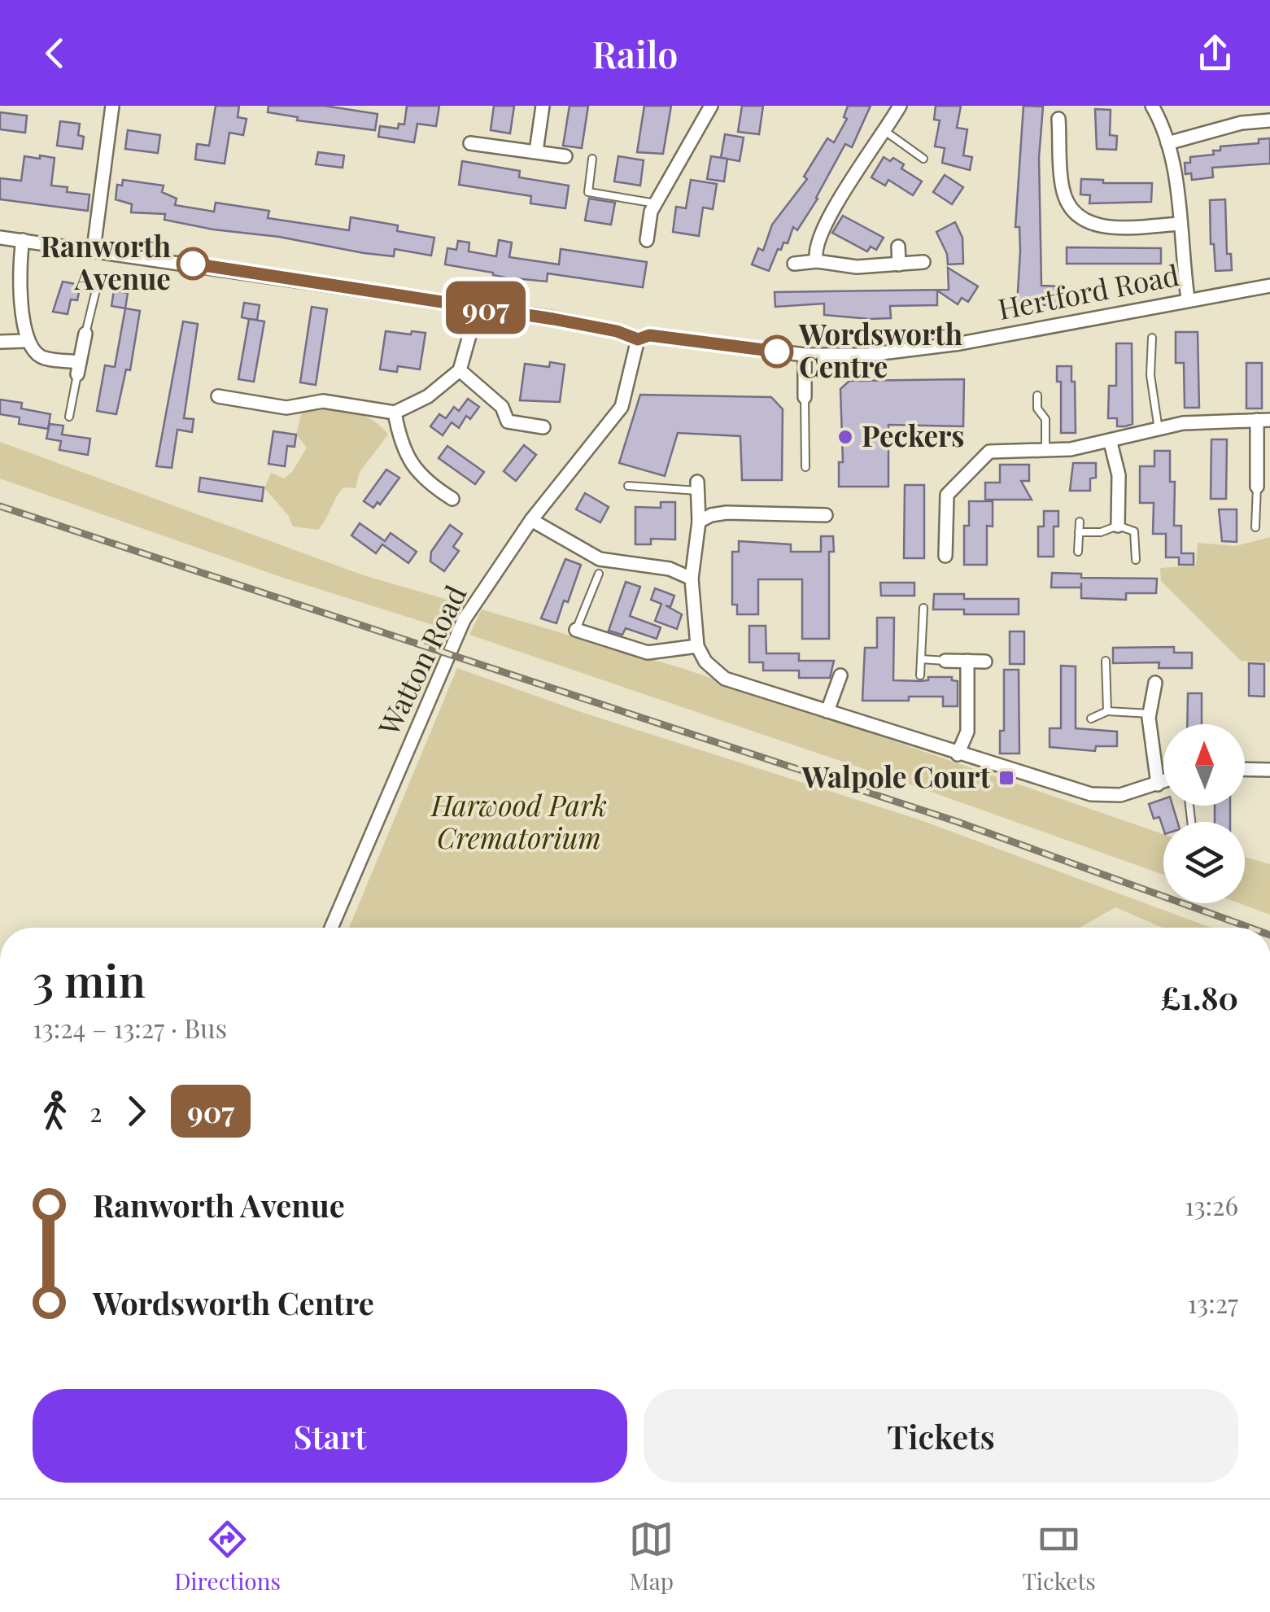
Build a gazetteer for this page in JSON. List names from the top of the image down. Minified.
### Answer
{"streets":{"street":["Hertford Road","Watton Road"]},"crossings":[["Hertford Road","Watton Road"]],"parks":["Harwood Park Crematorium"],"places":{"other":["Ranworth Avenue","Wordsworth Centre","Peckers"],"transit":["Walpole Court"]},"lines":["bus line 907"],"north":"top","page":{"header":"Railo","on_map":"907","heading":["3 min","13:24 – 13:27 · Bus","£1.80"],"legs":["2","907"],"list":[{"name":"Ranworth Avenue","value":"13:26"},{"name":"Wordsworth Centre","value":"13:27"}],"buttons":["Start","Tickets"],"tabs":["Directions","Map","Tickets"]}}
